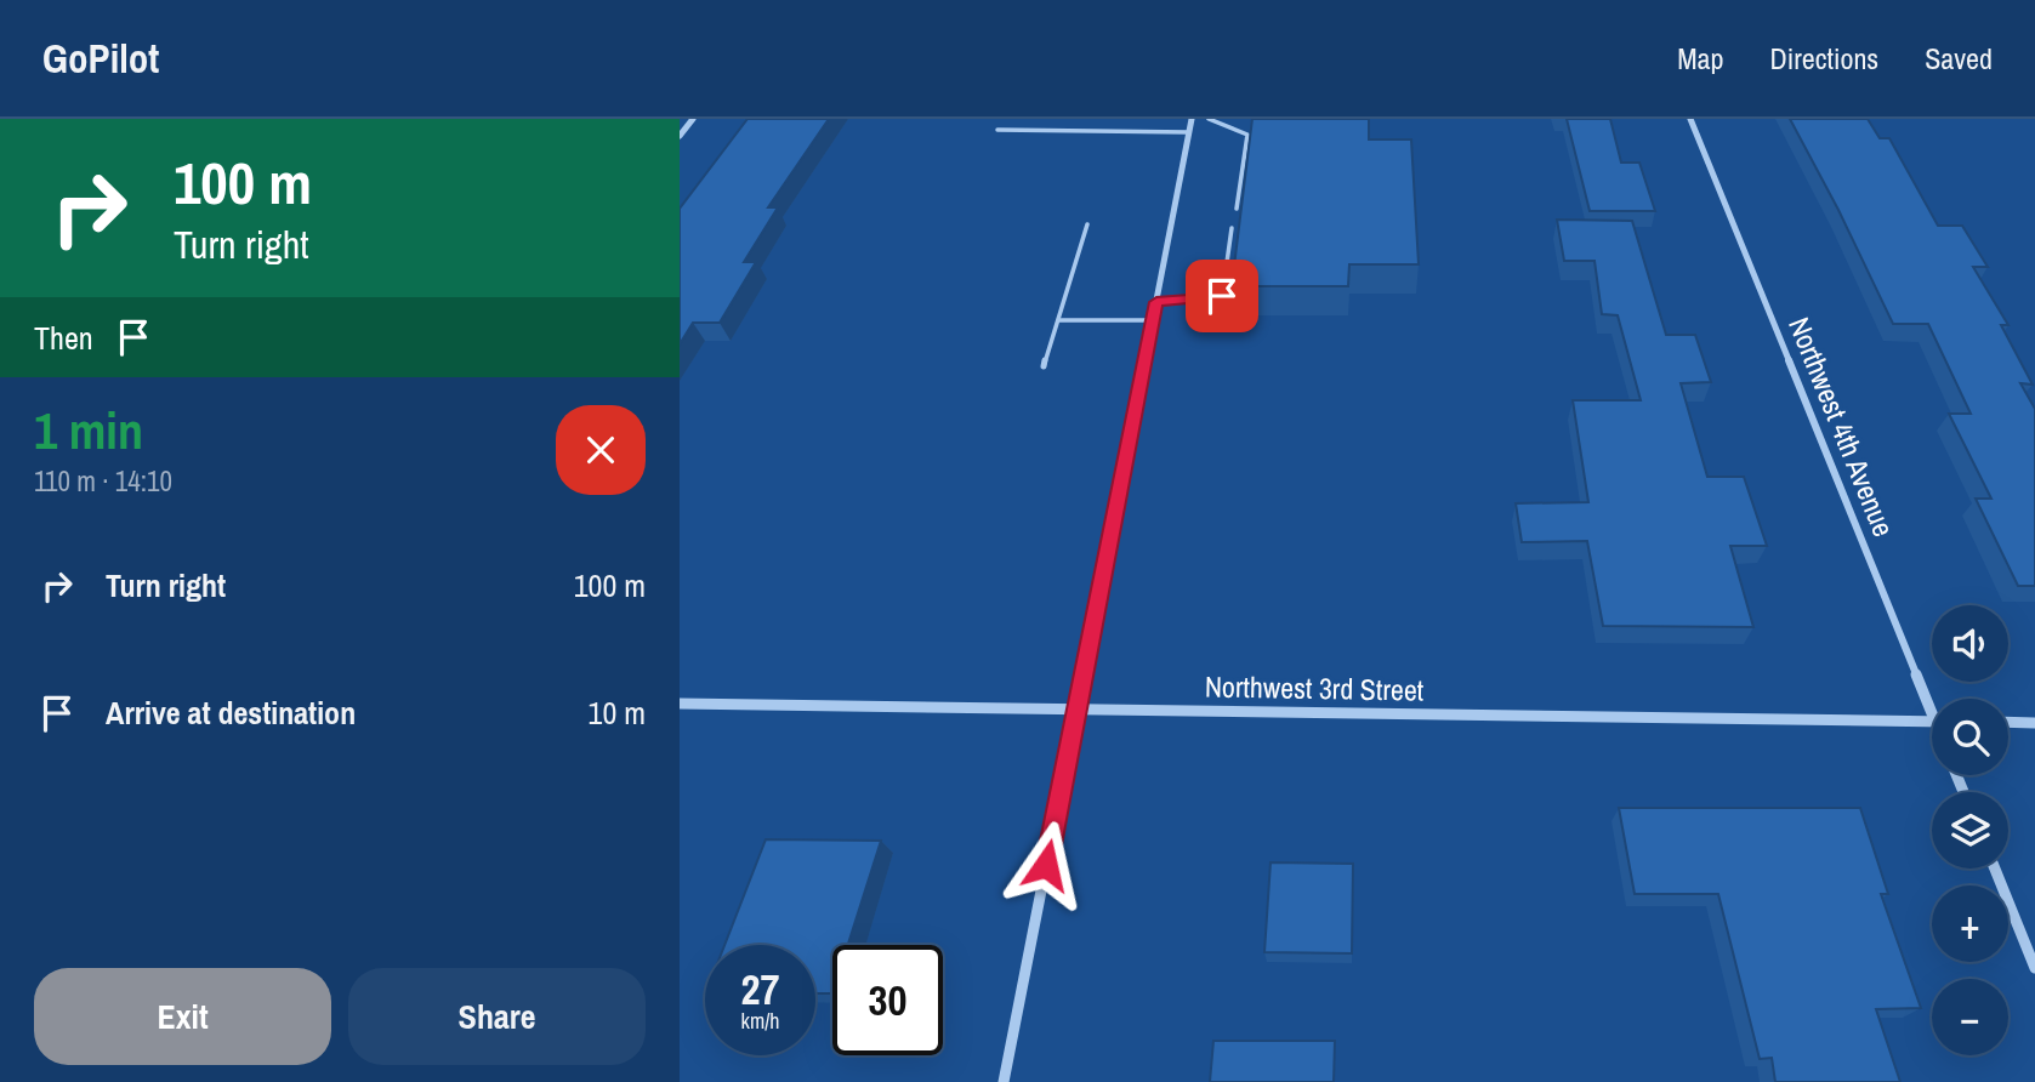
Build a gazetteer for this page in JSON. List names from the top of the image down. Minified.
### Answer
{"streets":{"street":["Northwest 4th Avenue","Northwest 3rd Street"]},"page":{"header":"GoPilot","nav":["Map","Directions","Saved"],"turn":["100 m","Turn right"],"then":"Then","heading":["1 min","110 m · 14:10"],"list":[{"name":"Turn right","value":"100 m"},{"name":"Arrive at destination","value":"10 m"}],"map_buttons":["+","−"],"speed":"27 km/h","limit":"30","buttons":["Exit","Share"]}}
